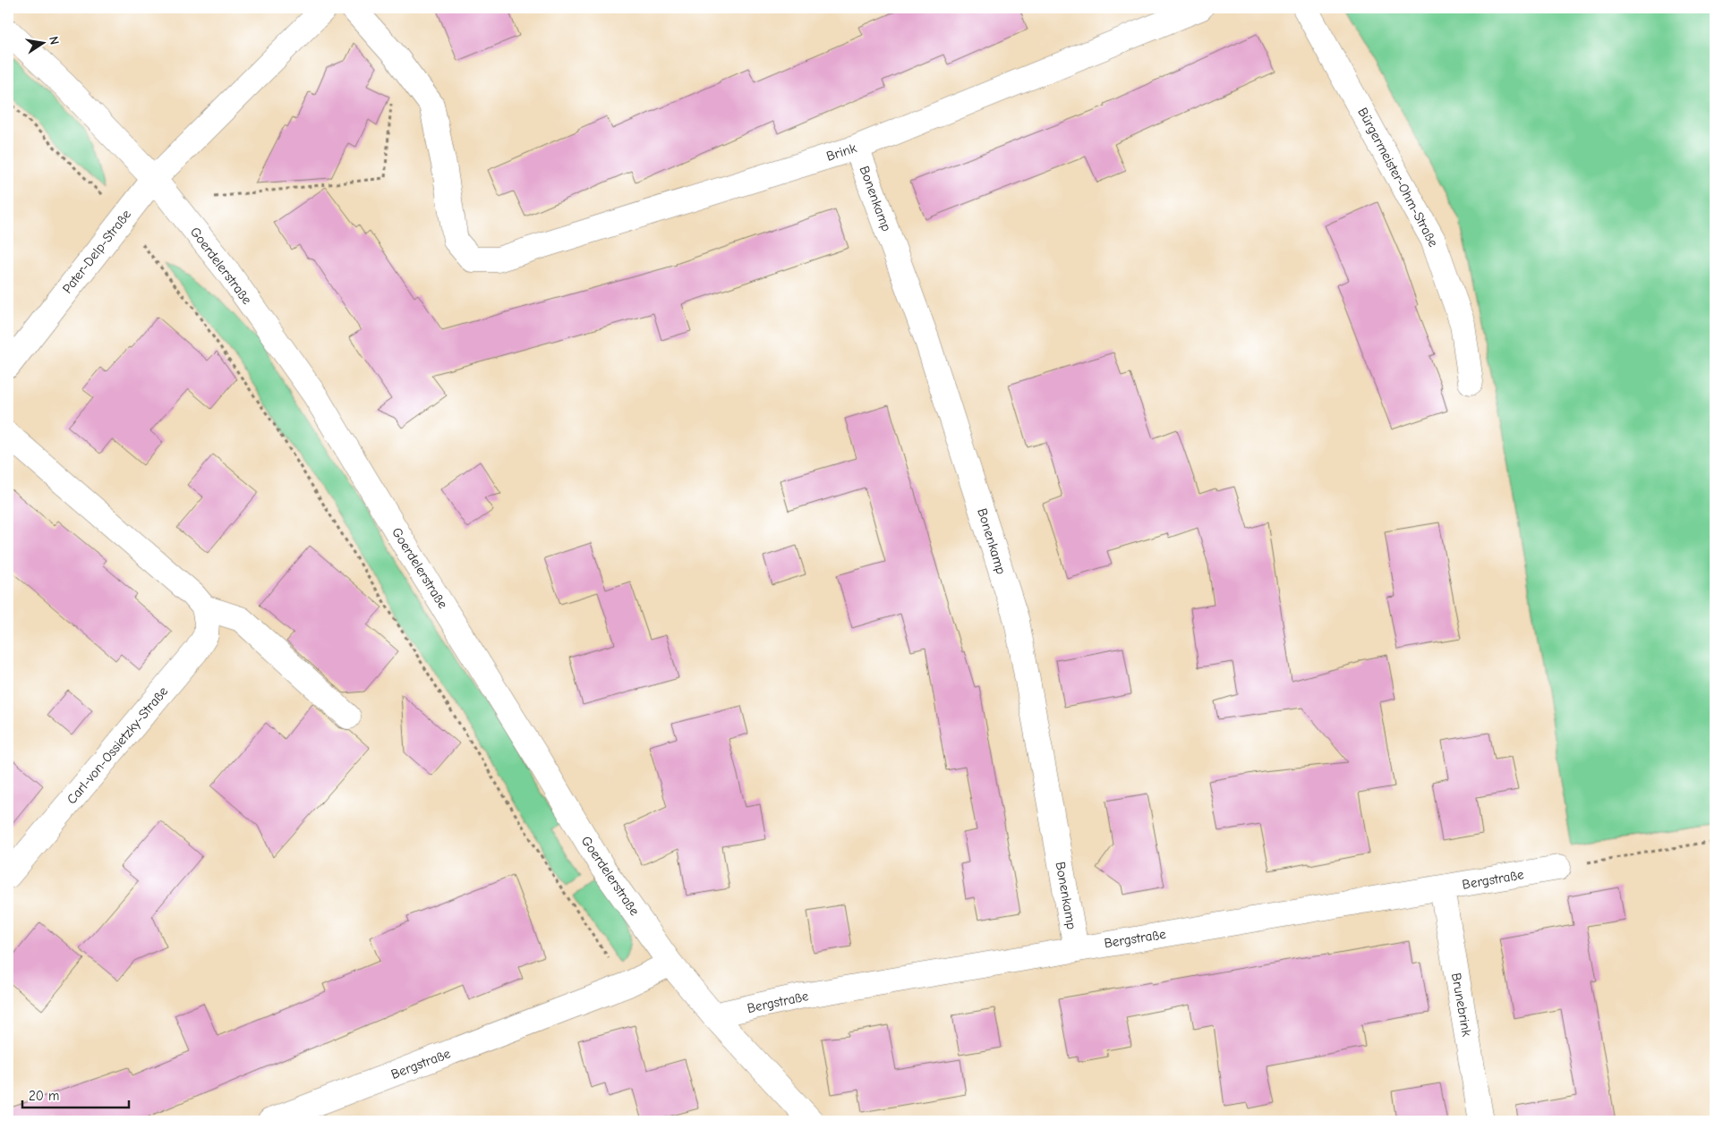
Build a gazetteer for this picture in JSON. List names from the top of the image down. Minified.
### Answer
{"streets":{"street":["Brink","Bürgermeister-Ohm-Straße","Bonenkamp","Pater-Delp-Straße","Goerdelerstraße","Carl-von-Ossietzky-Straße","Bergstraße","Brunebrink"]},"crossings":[["Brink","Bonenkamp"],["Bonenkamp","Bergstraße"],["Pater-Delp-Straße","Goerdelerstraße"],["Goerdelerstraße","Bergstraße"],["Bergstraße","Brunebrink"]],"scale_bar":"20 m","north":"right"}
